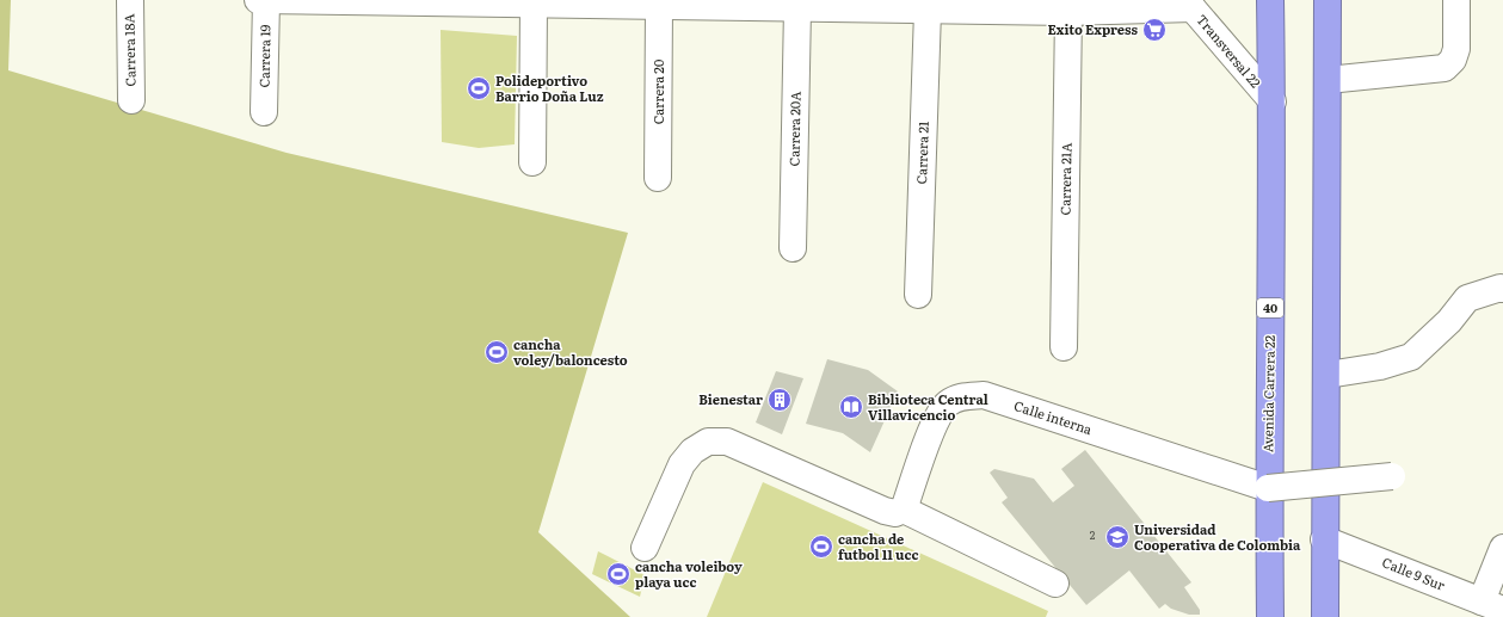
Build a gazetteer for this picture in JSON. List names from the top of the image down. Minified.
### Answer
{"streets":{"highway":["40","Avenida Carrera 22"],"street":["Carrera 18A","Transversal 22","Carrera 19","Carrera 20","Carrera 20A","Carrera 21","Carrera 21A","Calle interna","Calle 9 Sur"]},"crossings":[["Transversal 22","Avenida Carrera 22"],["Avenida Carrera 22","Calle interna"]],"places":{"supermarket":["Exito Express"],"sports":["Polideportivo Barrio Doña Luz","cancha voley/baloncesto","cancha de futbol 11 ucc","cancha voleiboy playa ucc"],"building":["Bienestar"],"library":["Biblioteca Central Villavicencio"],"school or university":["Universidad Cooperativa de Colombia"]},"house_numbers":["2"]}
